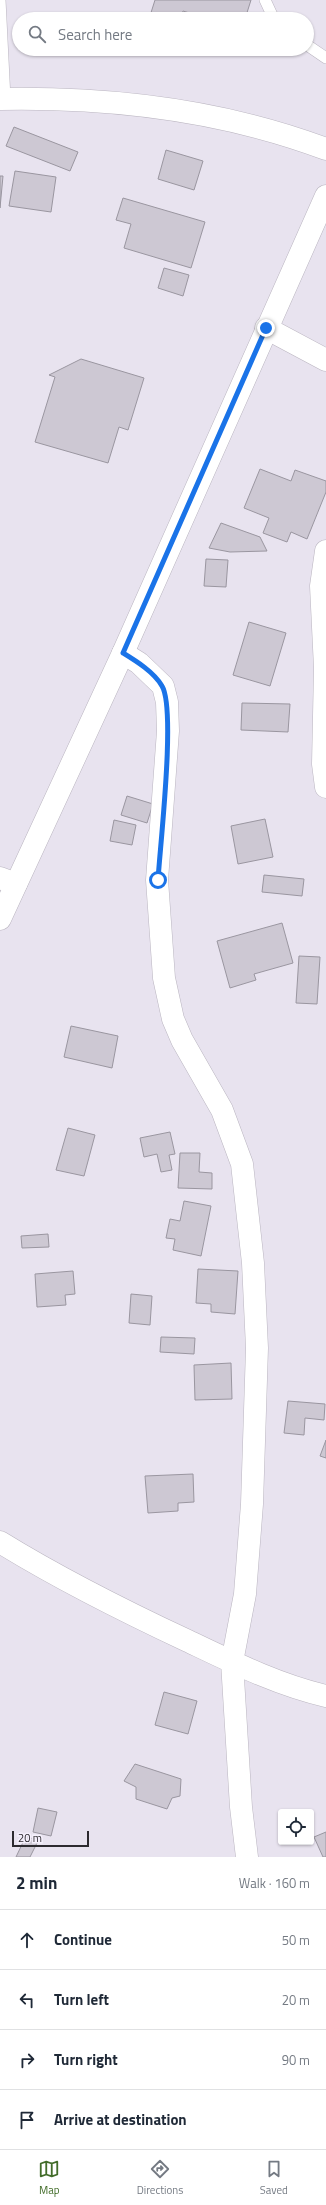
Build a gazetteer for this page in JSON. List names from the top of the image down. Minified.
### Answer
{"scale_bar":"20 m","page":{"search":"Search here","scale":"20 m","heading":["2 min","Walk · 160 m"],"list":[["Continue","50 m"],["Turn left","20 m"],["Turn right","90 m"],"Arrive at destination"],"nav":["Map","Directions","Saved"]}}
